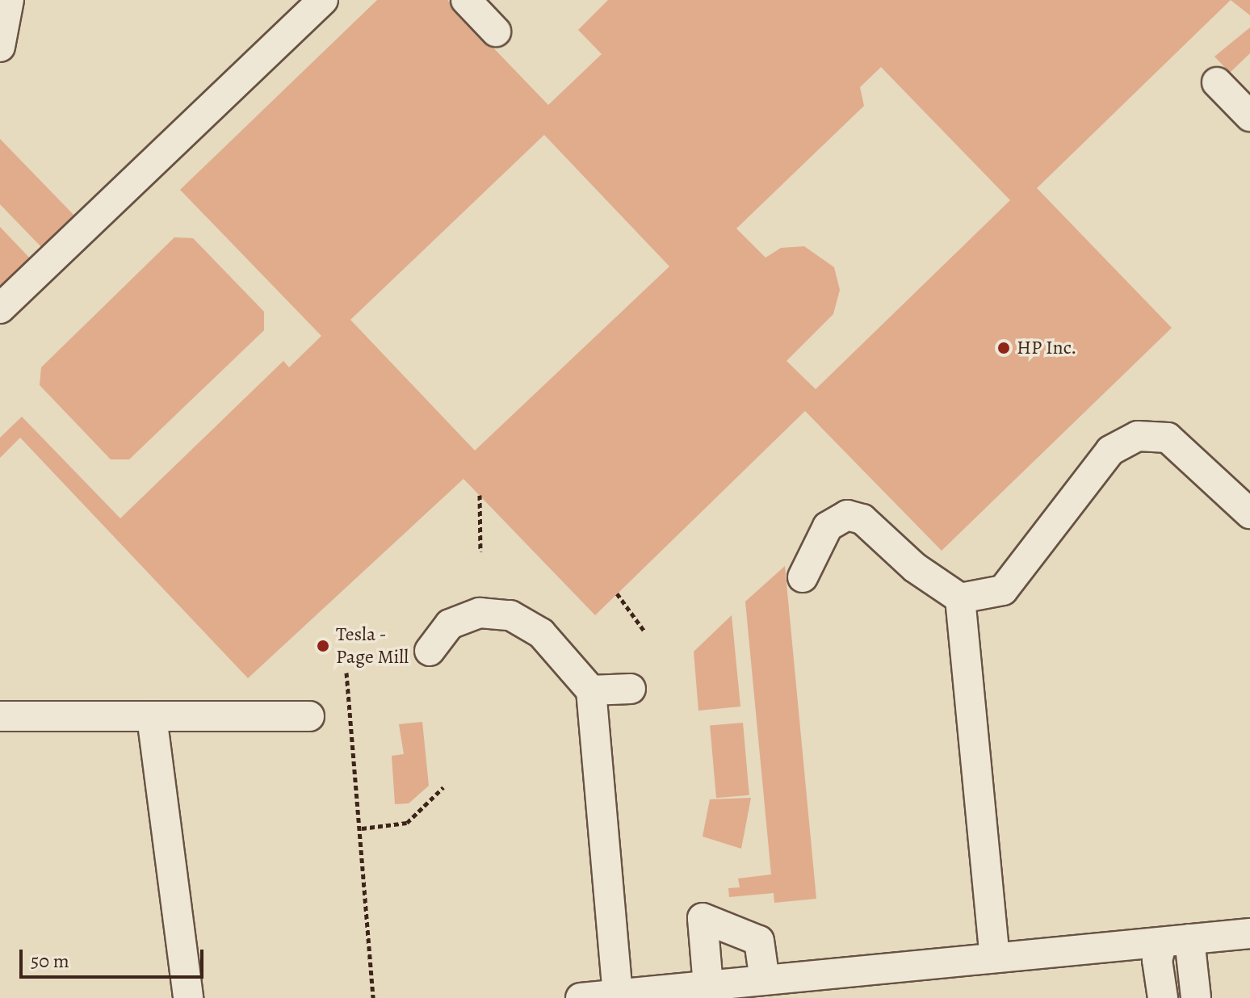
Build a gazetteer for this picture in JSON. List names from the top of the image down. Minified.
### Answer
{"places":["HP Inc.","Tesla - Page Mill"],"scale_bar":"50 m"}
